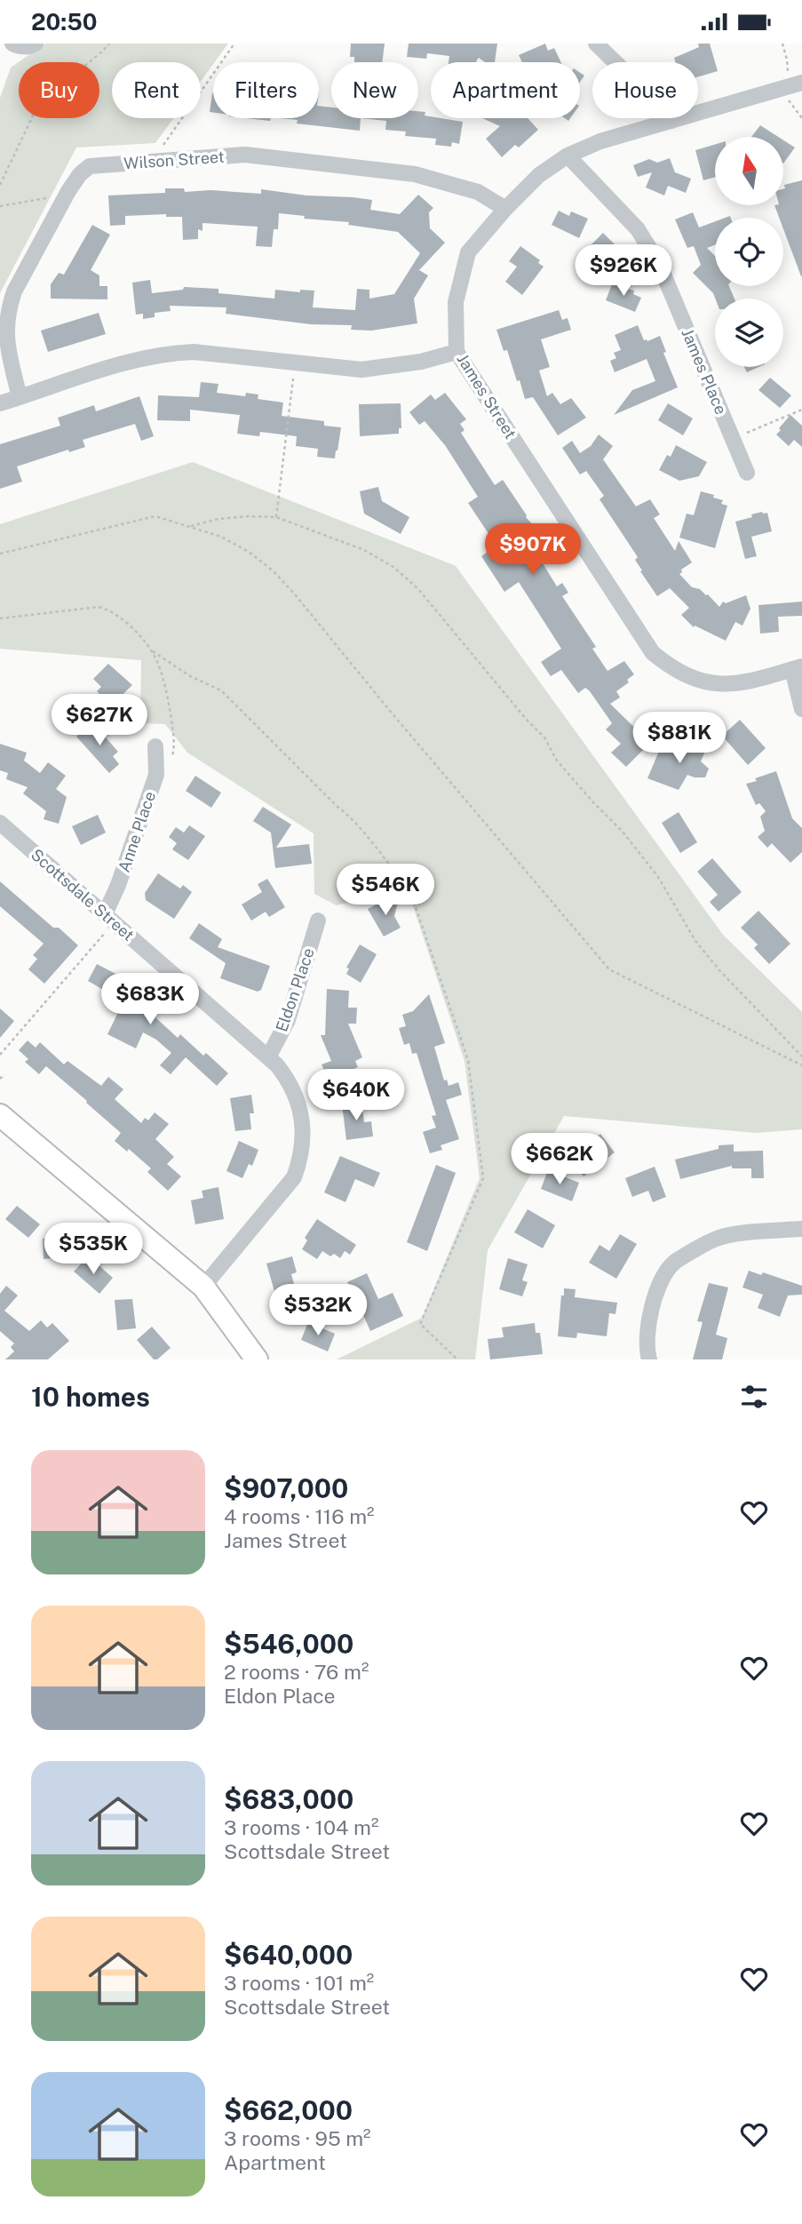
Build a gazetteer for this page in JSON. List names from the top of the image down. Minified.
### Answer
{"streets":{"street":["Wilson Street","James Place","James Street","Anne Place","Scottsdale Street","Eldon Place"]},"crossings":[["Wilson Street","James Street"],["James Place","James Street"],["Anne Place","Scottsdale Street"],["Scottsdale Street","Eldon Place"]],"north":"top","page":{"status":"20:50","chip":["Buy","Rent","Filters","New","Apartment","House"],"price":["$926K","$907K","$627K","$881K","$546K","$683K","$640K","$662K","$535K","$532K"],"heading":"10 homes","list":[{"name":"$907,000","note":"4 rooms · 116 m² · James Street"},{"name":"$546,000","note":"2 rooms · 76 m² · Eldon Place"},{"name":"$683,000","note":"3 rooms · 104 m² · Scottsdale Street"},{"name":"$640,000","note":"3 rooms · 101 m² · Scottsdale Street"},{"name":"$662,000","note":"3 rooms · 95 m² · Apartment"}]}}
